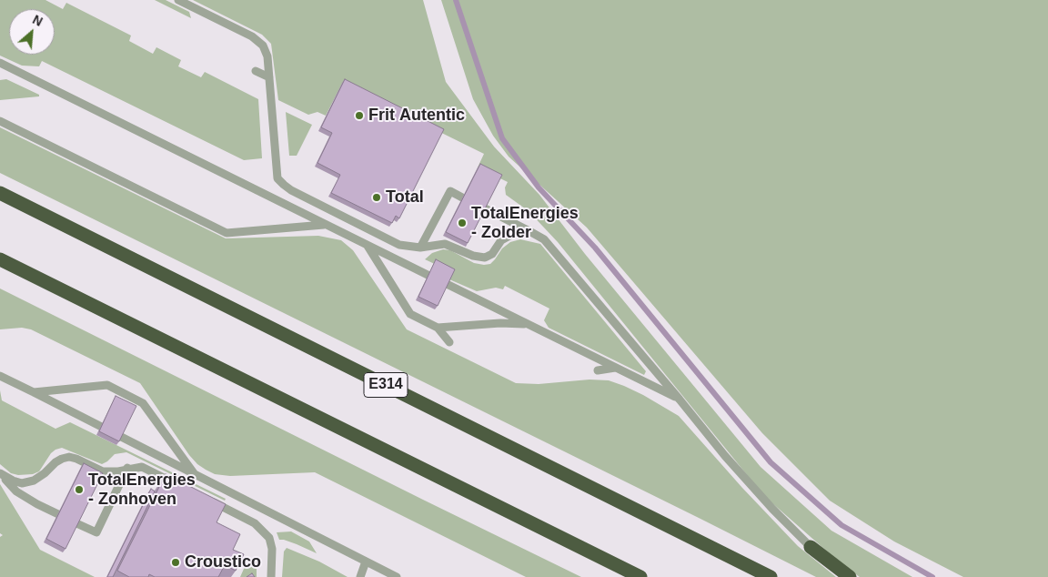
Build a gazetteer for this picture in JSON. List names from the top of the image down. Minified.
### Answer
{"streets":{"highway":["E314"]},"places":["Frit Autentic","Total","TotalEnergies - Zolder","TotalEnergies - Zonhoven","Croustico"],"north":"top right"}
